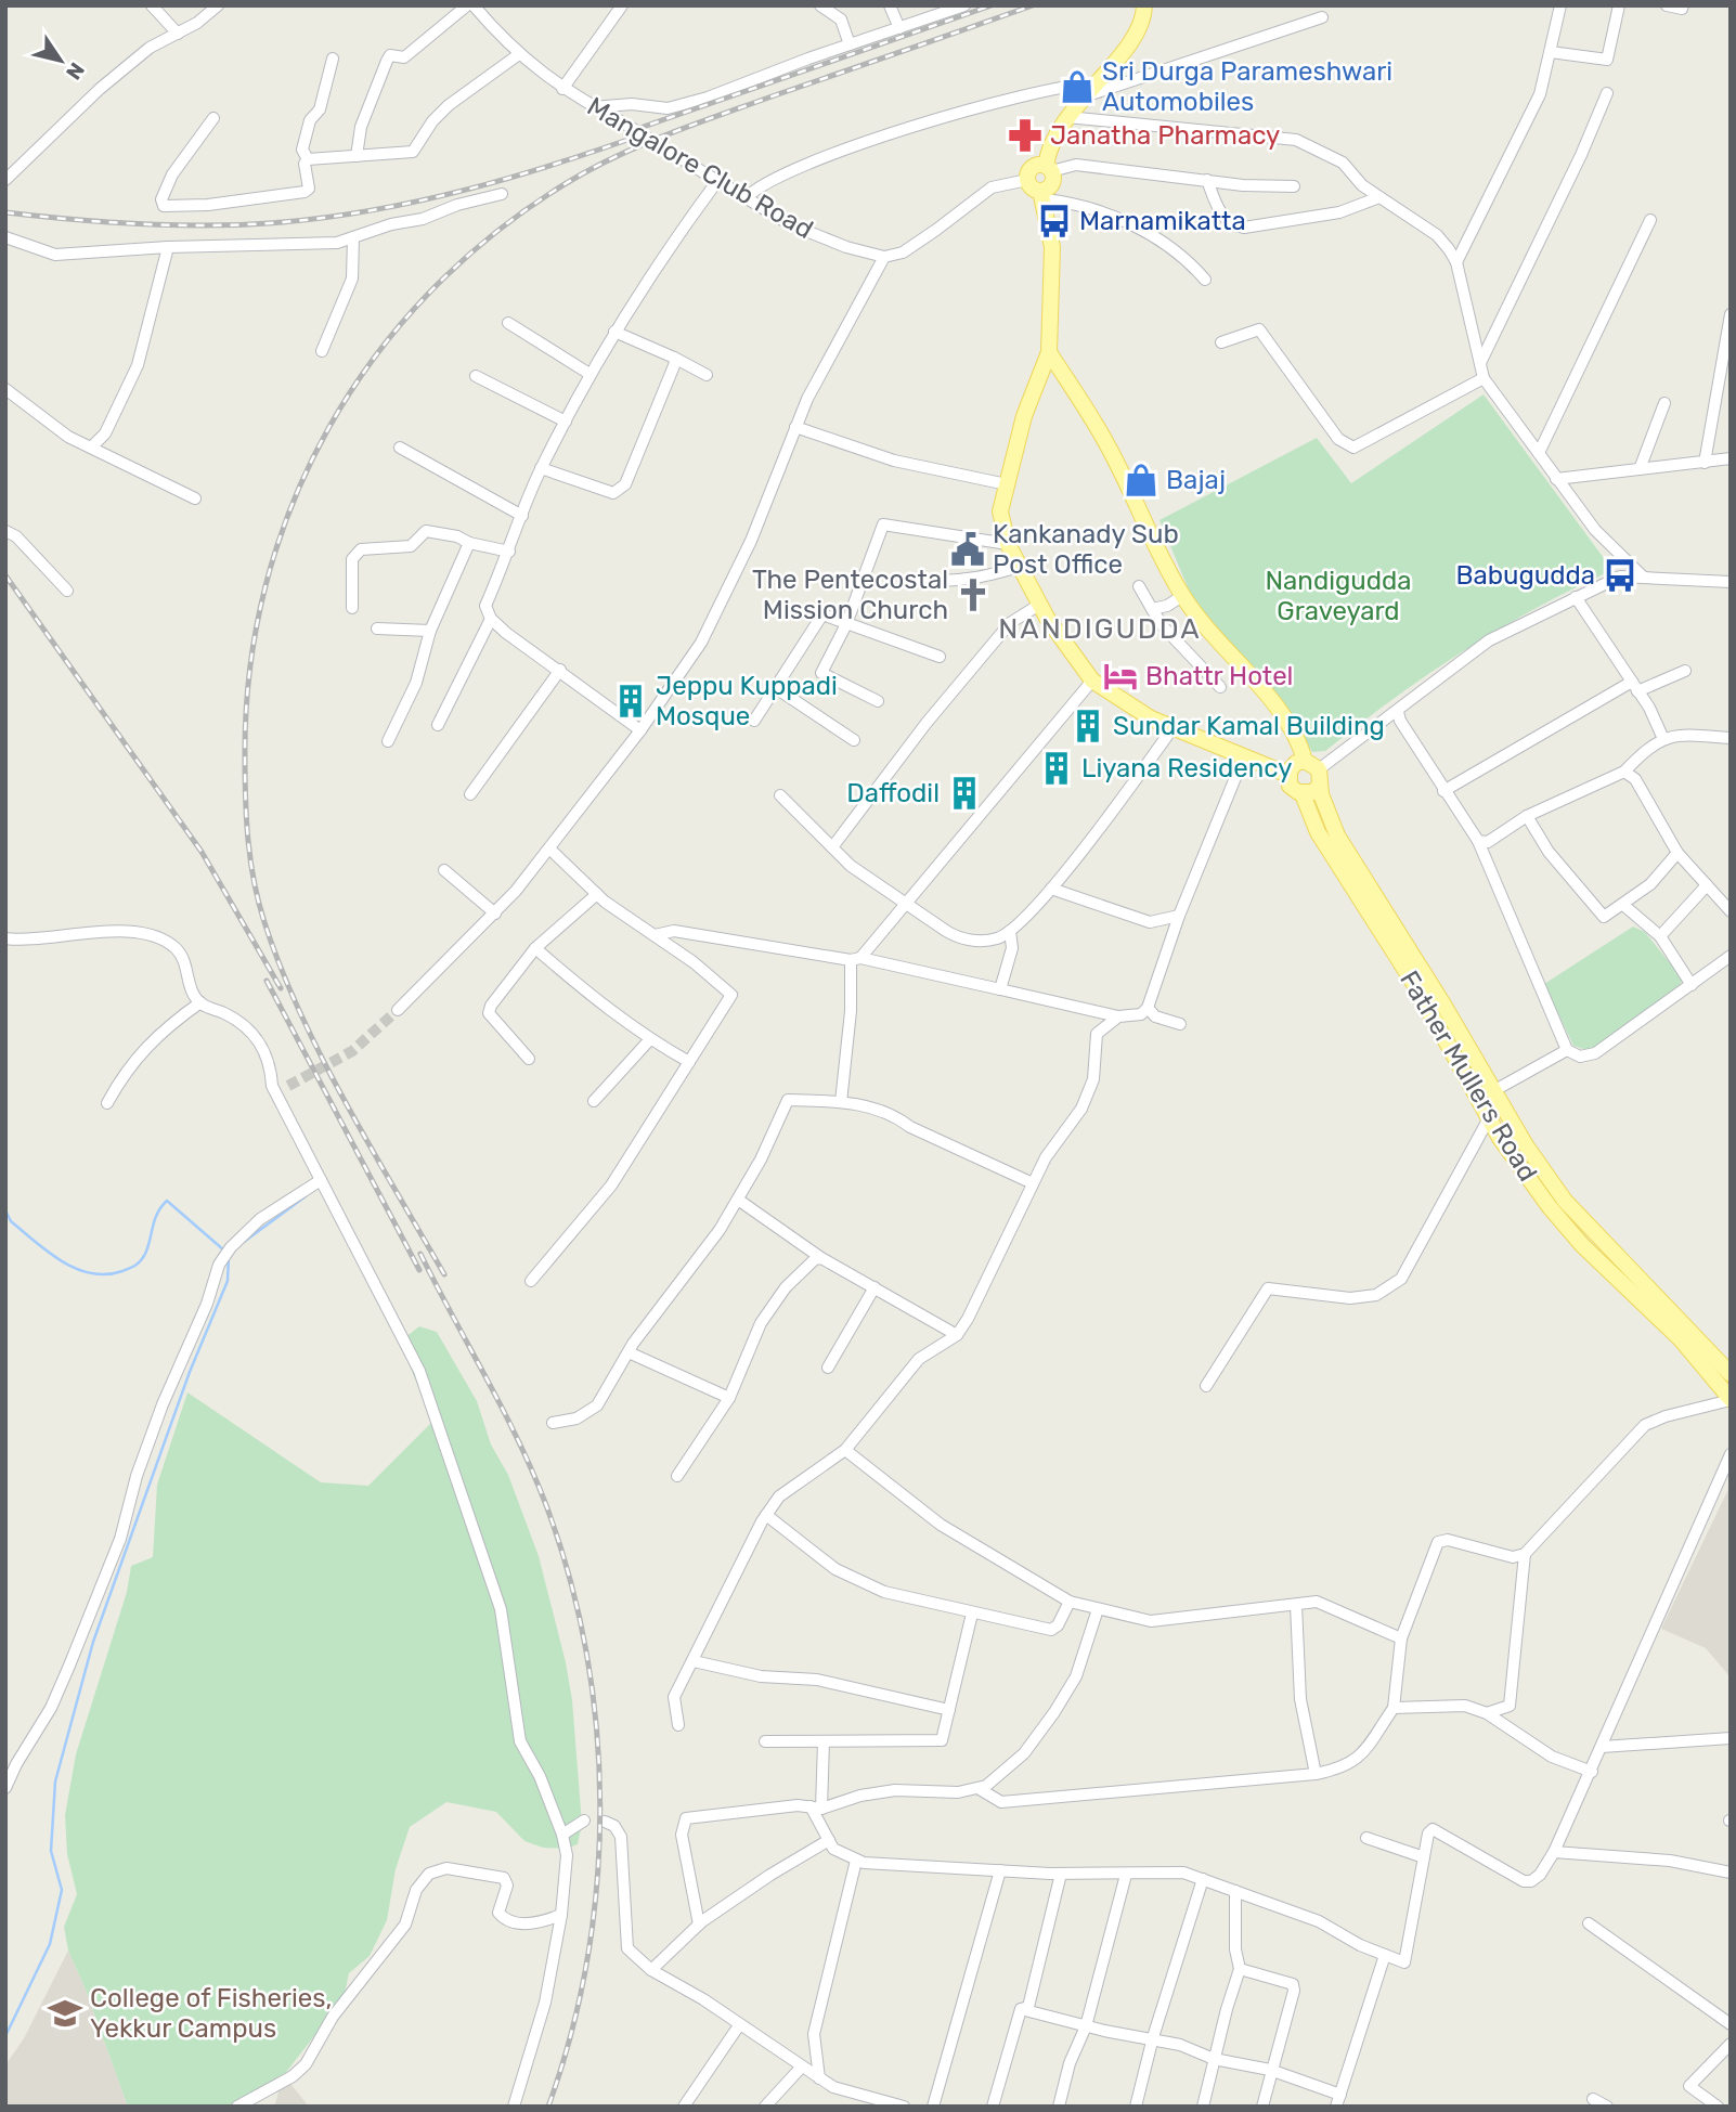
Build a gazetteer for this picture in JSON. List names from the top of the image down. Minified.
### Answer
{"streets":{"main road":["Father Mullers Road"],"street":["Mangalore Club Road"]},"districts":["NANDIGUDDA"],"parks":["Nandigudda Graveyard"],"places":{"shop":["Sri Durga Parameshwari Automobiles","Bajaj"],"pharmacy":["Janatha Pharmacy"],"bus stop":["Marnamikatta","Babugudda"],"public building":["Kankanady Sub Post Office"],"church":["The Pentecostal Mission Church"],"hotel":["Bhattr Hotel"],"building":["Jeppu Kuppadi Mosque","Sundar Kamal Building","Liyana Residency","Daffodil"],"school or university":["College of Fisheries, Yekkur Campus"]},"north":"bottom right"}
